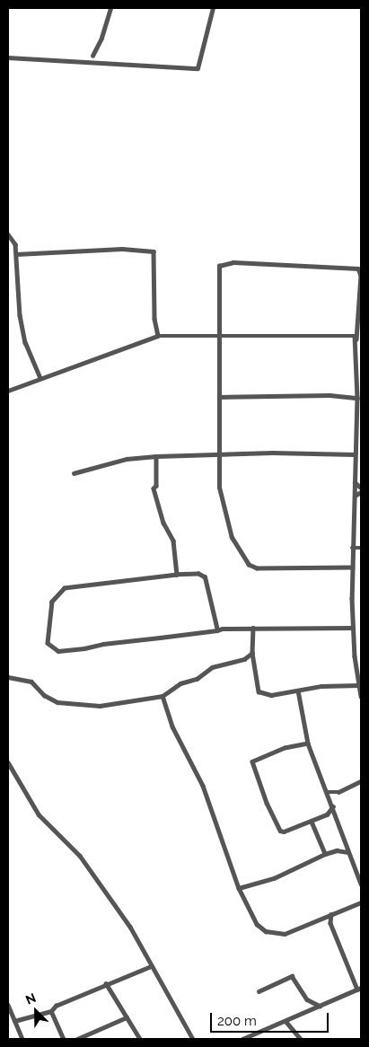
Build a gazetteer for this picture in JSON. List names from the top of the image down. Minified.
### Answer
{"scale_bar":"200 m","north":"top left"}
